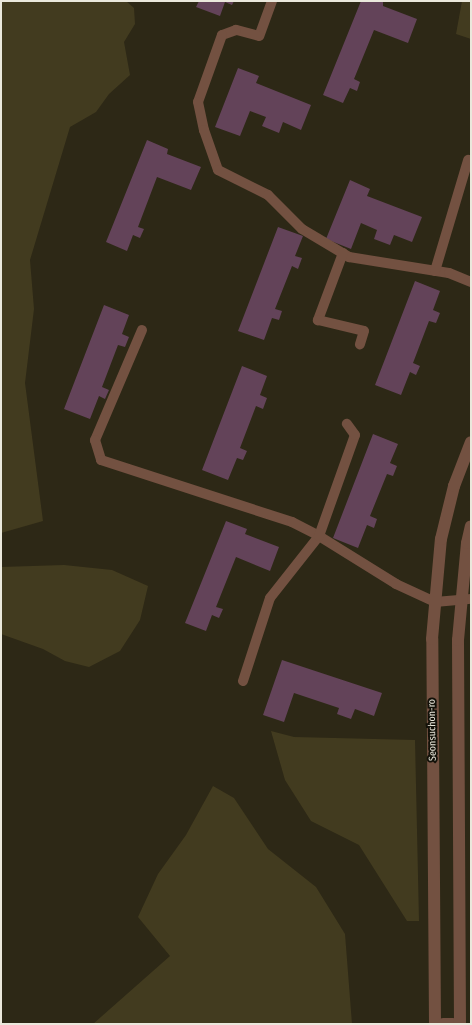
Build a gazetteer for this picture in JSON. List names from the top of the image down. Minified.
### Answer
{"streets":{"street":["Seonsuchon-ro"]}}
